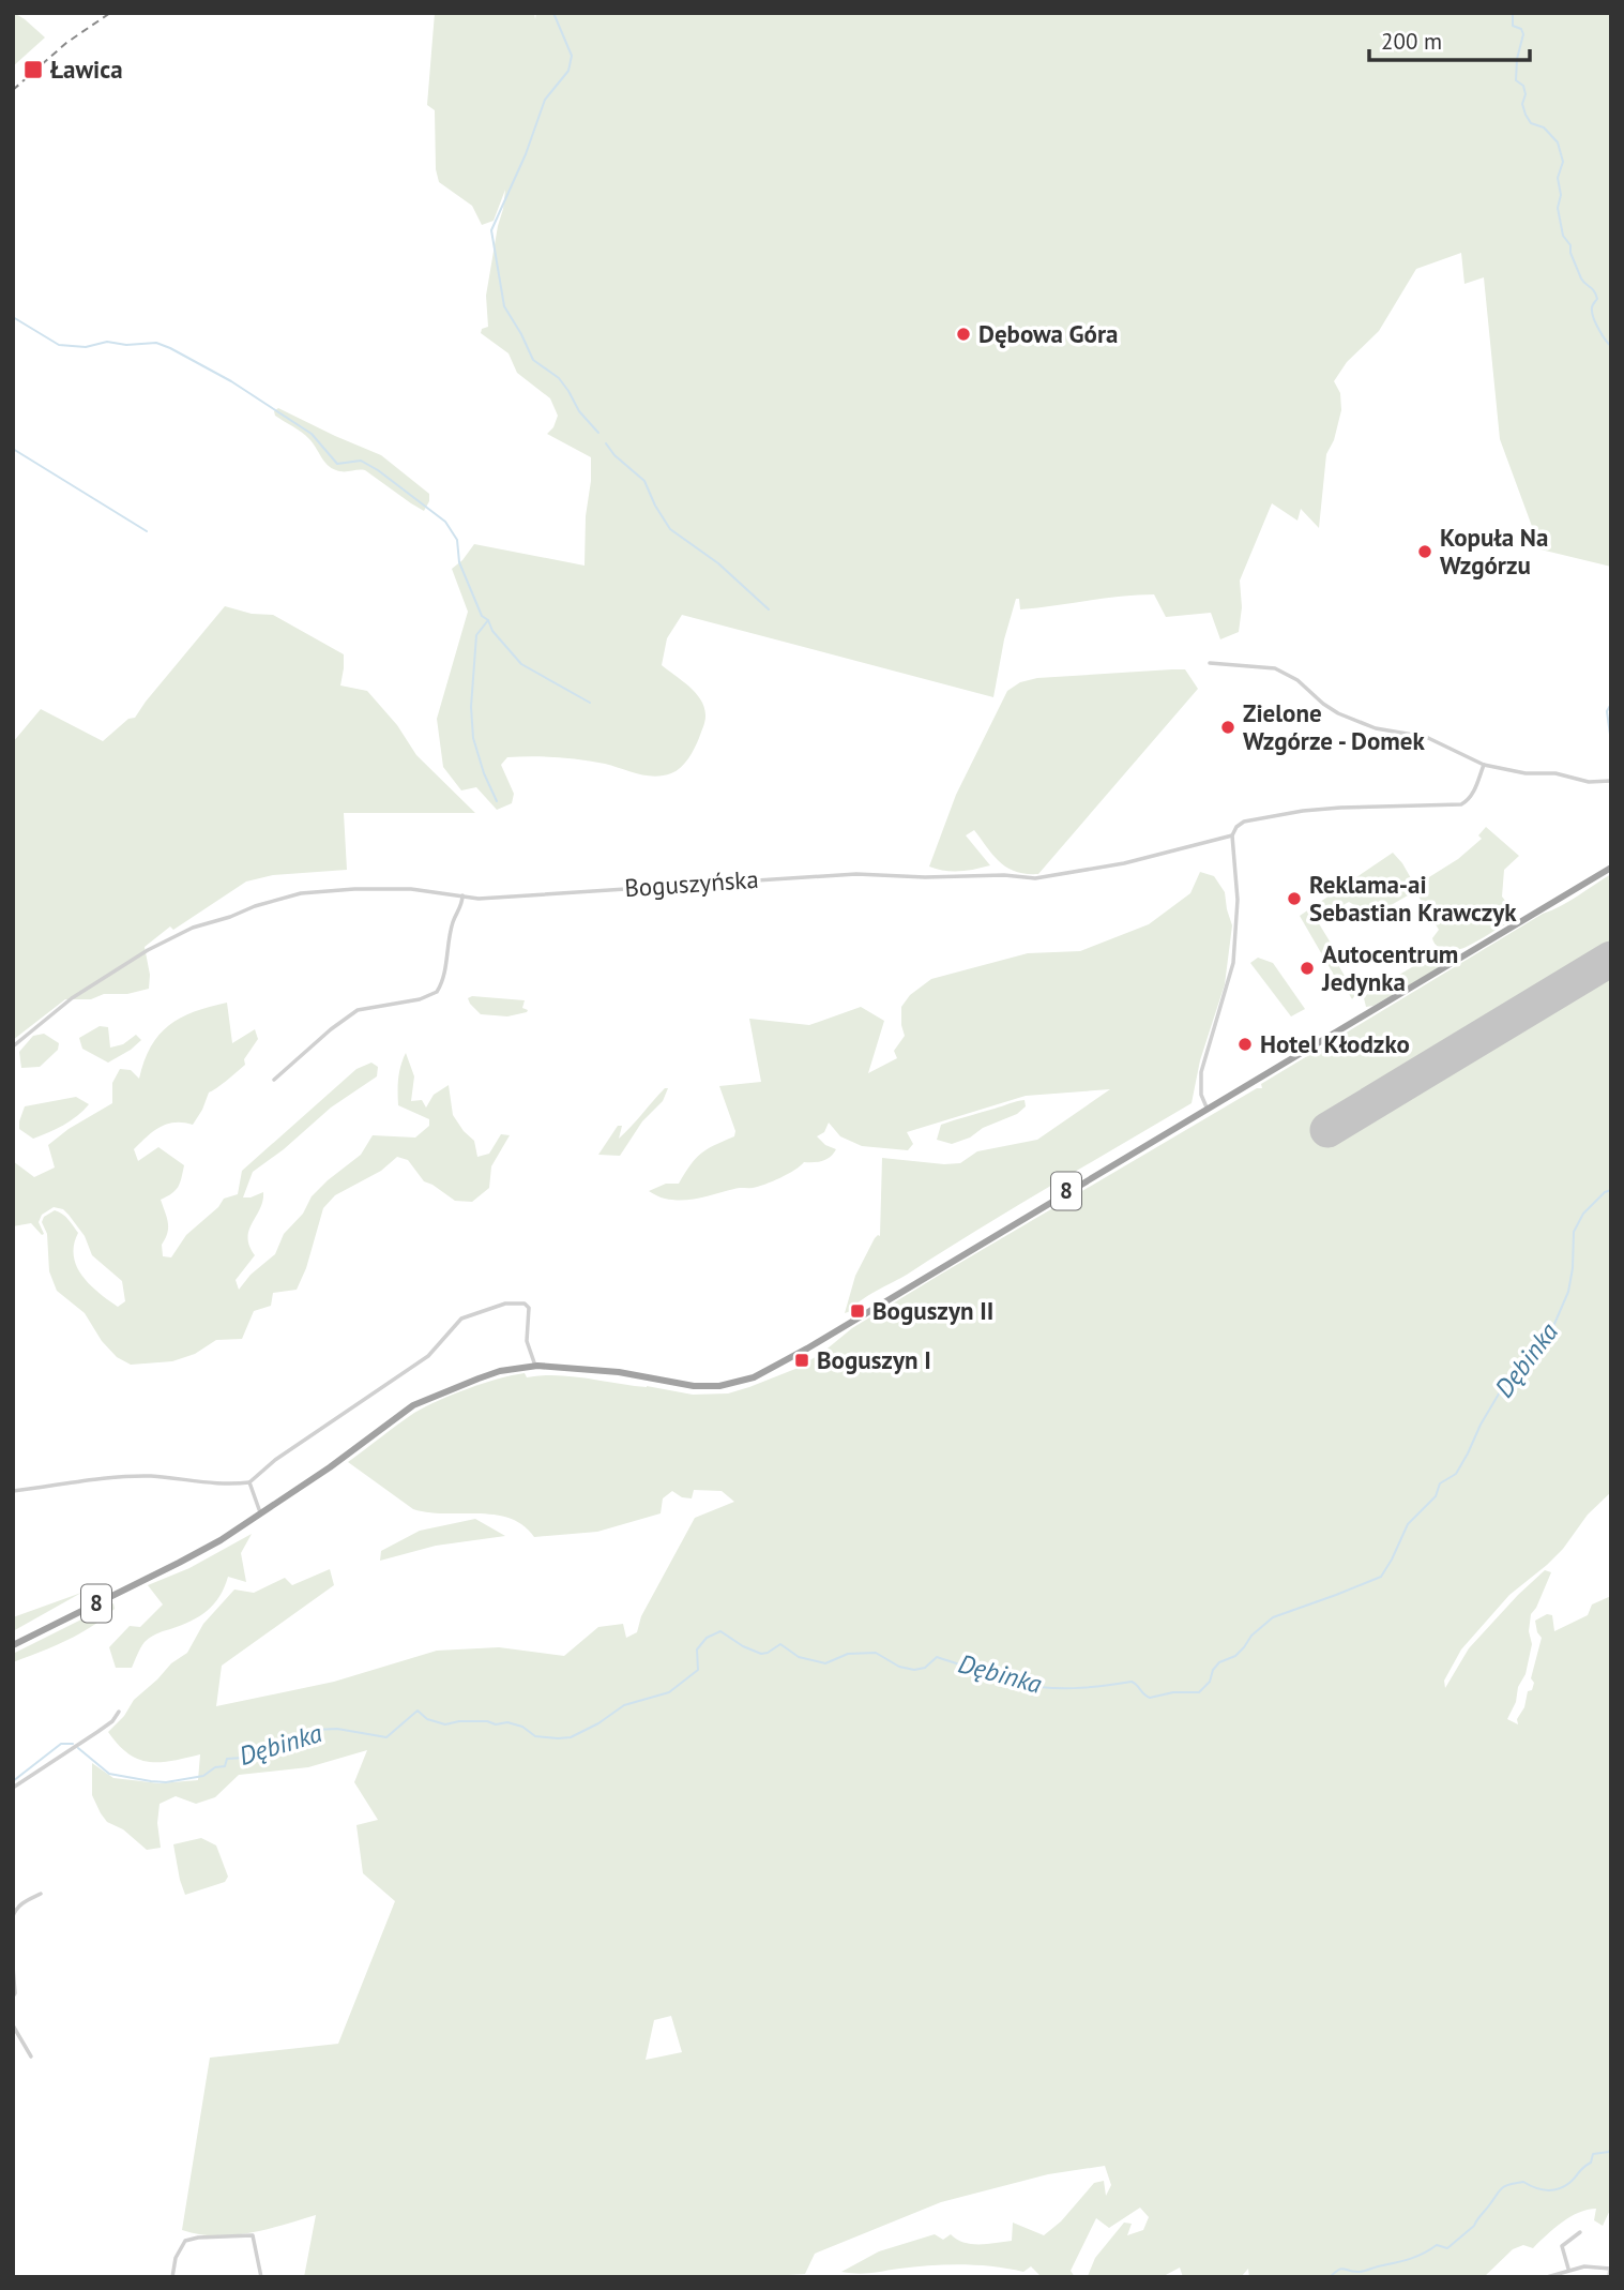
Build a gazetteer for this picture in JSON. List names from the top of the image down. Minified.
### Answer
{"streets":{"highway":["8"],"street":["Boguszyńska"]},"water":["Dębinka"],"places":{"transit":["Ławica","Boguszyn II","Boguszyn I"],"other":["Dębowa Góra","Kopuła Na Wzgórzu","Zielone Wzgórze - Domek","Reklama-ai Sebastian Krawczyk","Autocentrum Jedynka","Hotel Kłodzko"]},"scale_bar":"200 m"}
